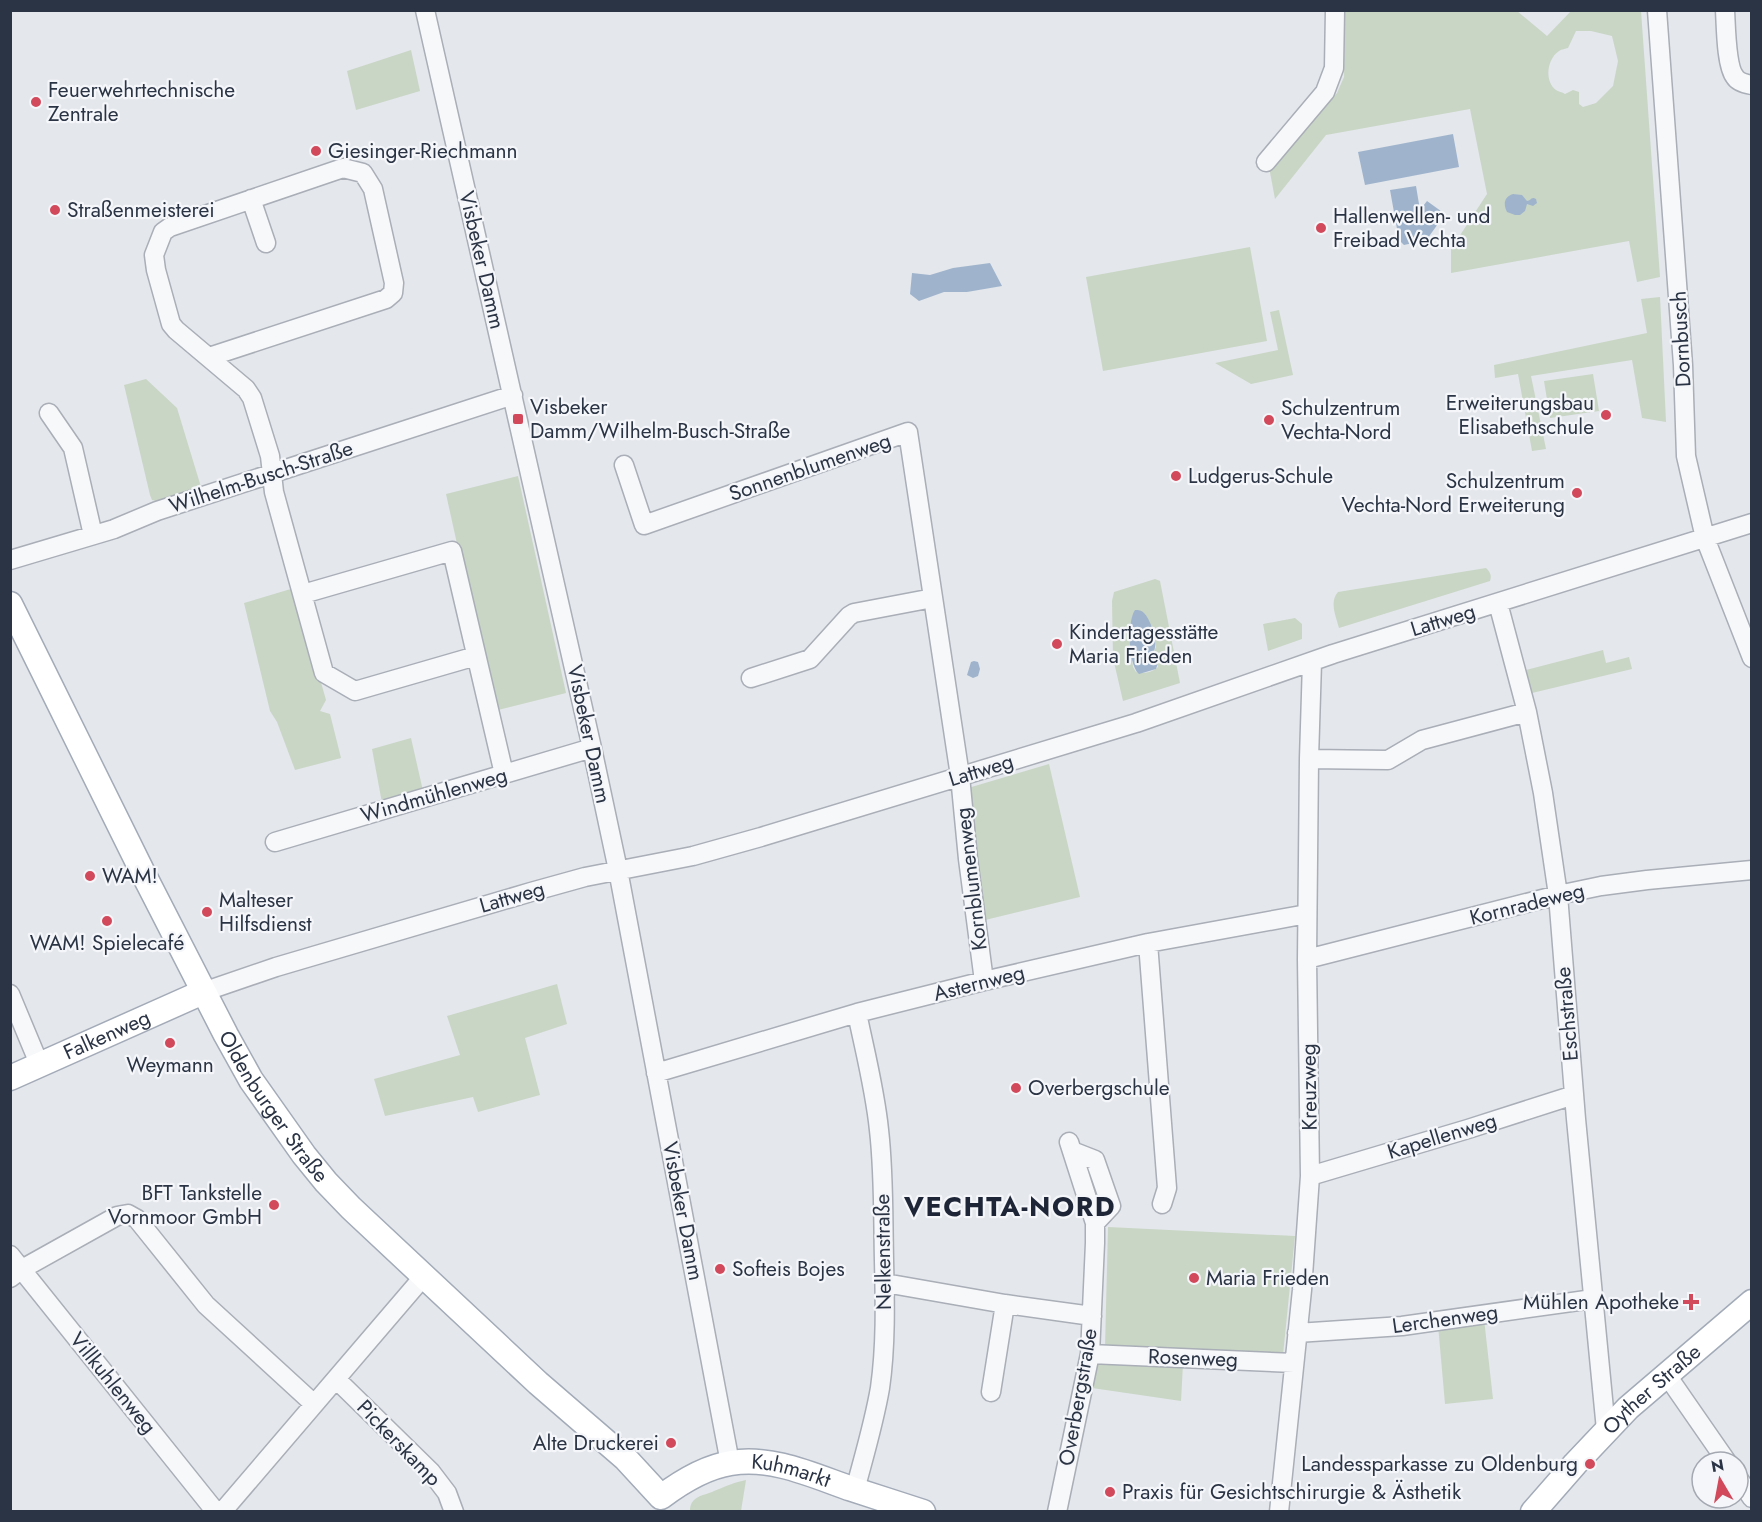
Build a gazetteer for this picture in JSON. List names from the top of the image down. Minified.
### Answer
{"streets":{"main road":["Falkenweg","Oldenburger Straße","Oyther Straße","Kuhmarkt"],"street":["Visbeker Damm","Dornbusch","Sonnenblumenweg","Wilhelm-Busch-Straße","Lattweg","Windmühlenweg","Kornblumenweg","Kornradeweg","Asternweg","Eschstraße","Kreuzweg","Kapellenweg","Nelkenstraße","Lerchenweg","Rosenweg","Villkuhlenweg","Overbergstraße","Pickerskamp"]},"crossings":[["Visbeker Damm","Wilhelm-Busch-Straße"],["Visbeker Damm","Lattweg"],["Visbeker Damm","Windmühlenweg"],["Visbeker Damm","Asternweg"],["Visbeker Damm","Kuhmarkt"],["Dornbusch","Lattweg"],["Sonnenblumenweg","Kornblumenweg"],["Lattweg","Kornblumenweg"],["Lattweg","Eschstraße"],["Lattweg","Falkenweg"],["Lattweg","Kreuzweg"],["Lattweg","Oldenburger Straße"],["Kornblumenweg","Asternweg"],["Kornradeweg","Eschstraße"],["Kornradeweg","Kreuzweg"],["Asternweg","Kreuzweg"],["Asternweg","Nelkenstraße"],["Eschstraße","Kapellenweg"],["Eschstraße","Lerchenweg"],["Eschstraße","Oyther Straße"],["Falkenweg","Oldenburger Straße"],["Kreuzweg","Kapellenweg"],["Kreuzweg","Lerchenweg"],["Kreuzweg","Rosenweg"],["Oldenburger Straße","Kuhmarkt"],["Nelkenstraße","Kuhmarkt"],["Rosenweg","Overbergstraße"]],"districts":["VECHTA-NORD"],"places":{"other":["Feuerwehrtechnische Zentrale","Giesinger-Riechmann","Straßenmeisterei","Hallenwellen- und Freibad Vechta","Erweiterungsbau Elisabethschule","Schulzentrum Vechta-Nord","Ludgerus-Schule","Schulzentrum Vechta-Nord Erweiterung","Kindertagesstätte Maria Frieden","WAM!","Malteser Hilfsdienst","WAM! Spielecafé","Weymann","Overbergschule","BFT Tankstelle Vornmoor GmbH","Softeis Bojes","Maria Frieden","Alte Druckerei","Landessparkasse zu Oldenburg","Praxis für Gesichtschirurgie & Ästhetik"],"transit":["Visbeker Damm/Wilhelm-Busch-Straße"],"health":["Mühlen Apotheke"]},"north":"top"}
